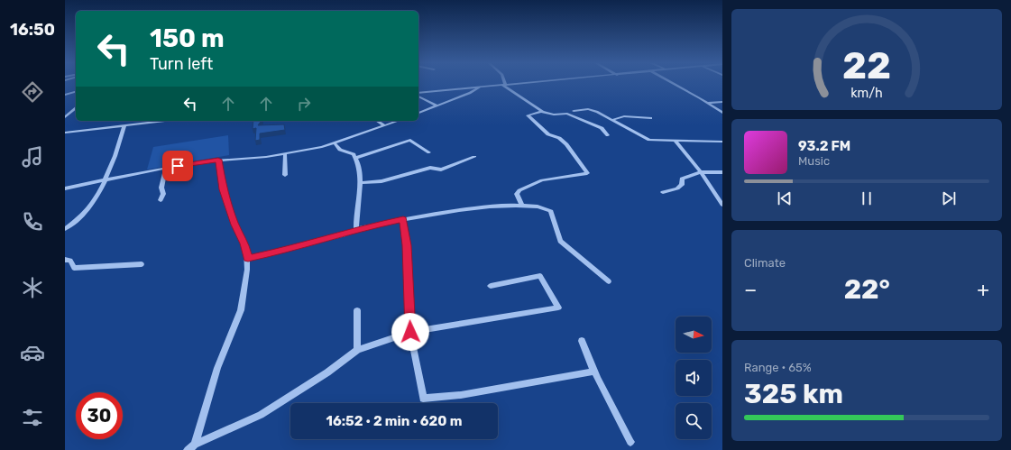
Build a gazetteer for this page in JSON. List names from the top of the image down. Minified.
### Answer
{"north":"right","page":{"tabs":"16:50","turn":["150 m","Turn left"],"song":["93.2 FM","Music"],"tile":["Climate",["Range · 65%","325 km"]],"heat":["−","22°","+"],"limit":"30","trip":"16:52 · 2 min · 620 m","gauge":["22","km/h"]}}
